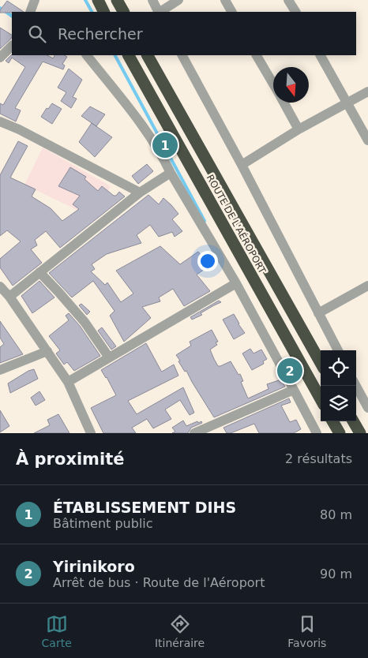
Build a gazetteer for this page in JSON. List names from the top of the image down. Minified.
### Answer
{"streets":{"highway":["ROUTE DE L'AÉROPORT"]},"north":"bottom","page":{"search":"Rechercher","pins":["1","2"],"heading":["À proximité","2 résultats"],"list":[{"mark":"1","name":"ÉTABLISSEMENT DIHS","note":"Bâtiment public","value":"80 m"},{"mark":"2","name":"Yirinikoro","note":"Arrêt de bus · Route de l'Aéroport","value":"90 m"}],"nav":["Carte","Itinéraire","Favoris"]}}
